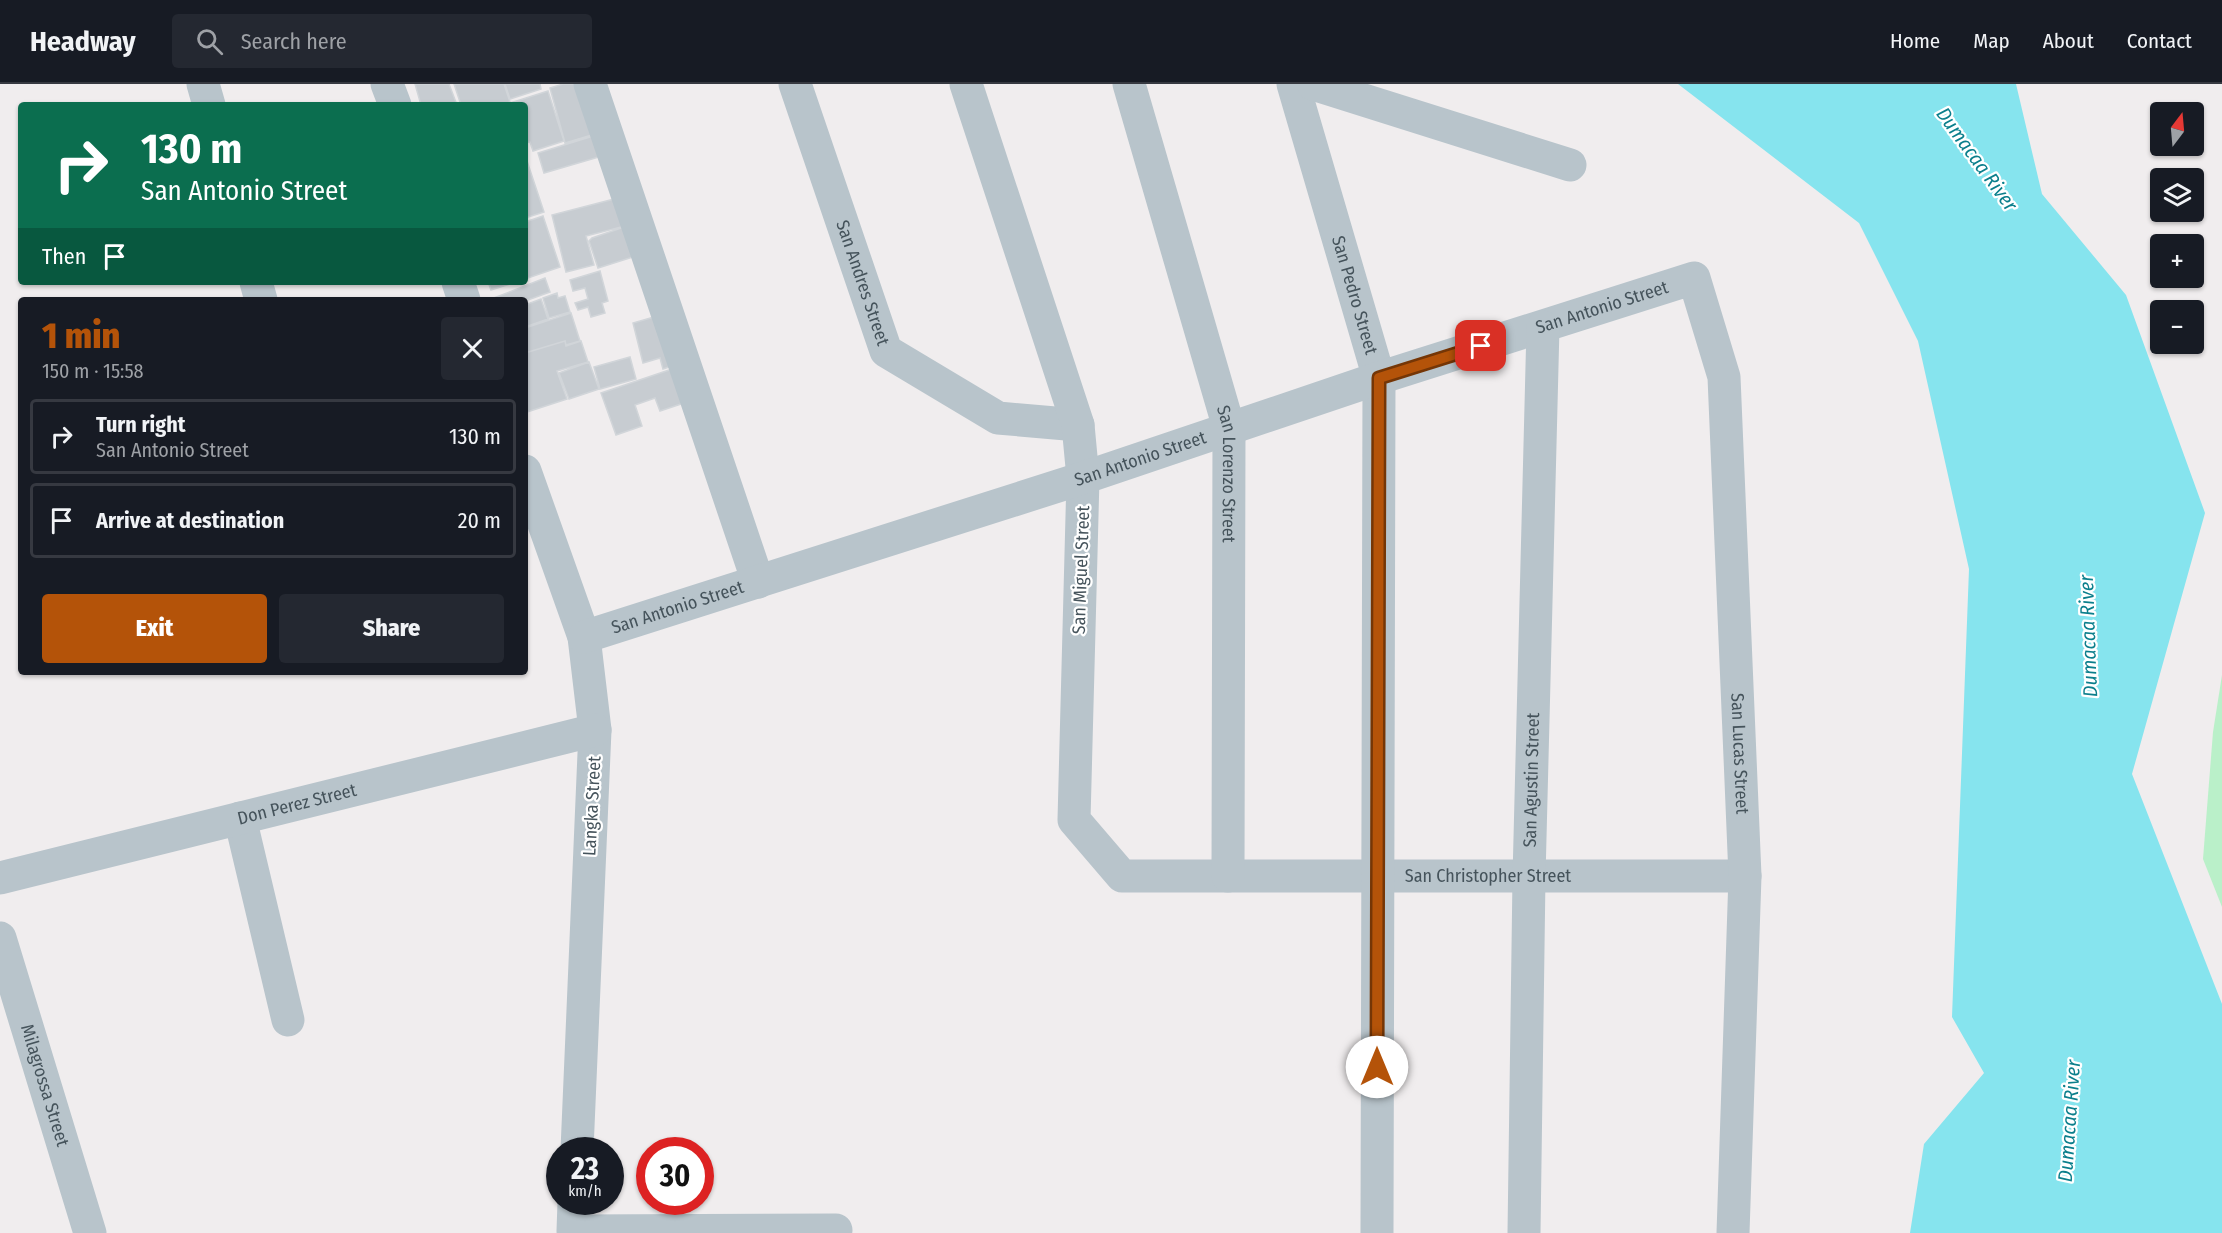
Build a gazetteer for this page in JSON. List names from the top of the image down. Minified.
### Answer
{"streets":{"street":["San Andres Street","San Pedro Street","San Antonio Street","San Lorenzo Street","San Miguel Street","San Lucas Street","San Agustin Street","Don Perez Street","Langka Street","San Christopher Street","Milagrossa Street"]},"crossings":[["San Andres Street","San Miguel Street"],["San Pedro Street","San Antonio Street"],["San Pedro Street","San Christopher Street"],["San Antonio Street","San Lorenzo Street"],["San Antonio Street","San Miguel Street"],["San Antonio Street","San Lucas Street"],["San Antonio Street","San Agustin Street"],["San Antonio Street","Langka Street"],["San Lorenzo Street","San Christopher Street"],["San Miguel Street","San Christopher Street"],["San Lucas Street","San Christopher Street"],["San Agustin Street","San Christopher Street"],["Don Perez Street","Langka Street"]],"water":["Dumacaa River"],"north":"top","page":{"header":"Headway","search":"Search here","nav":["Home","Map","About","Contact"],"map_buttons":["+","−"],"turn":["130 m","San Antonio Street"],"then":"Then","heading":["1 min","150 m · 15:58"],"list":[{"name":"Turn right","note":"San Antonio Street","value":"130 m"},{"name":"Arrive at destination","value":"20 m"}],"buttons":["Exit","Share"],"speed":"23 km/h","limit":"30"}}
